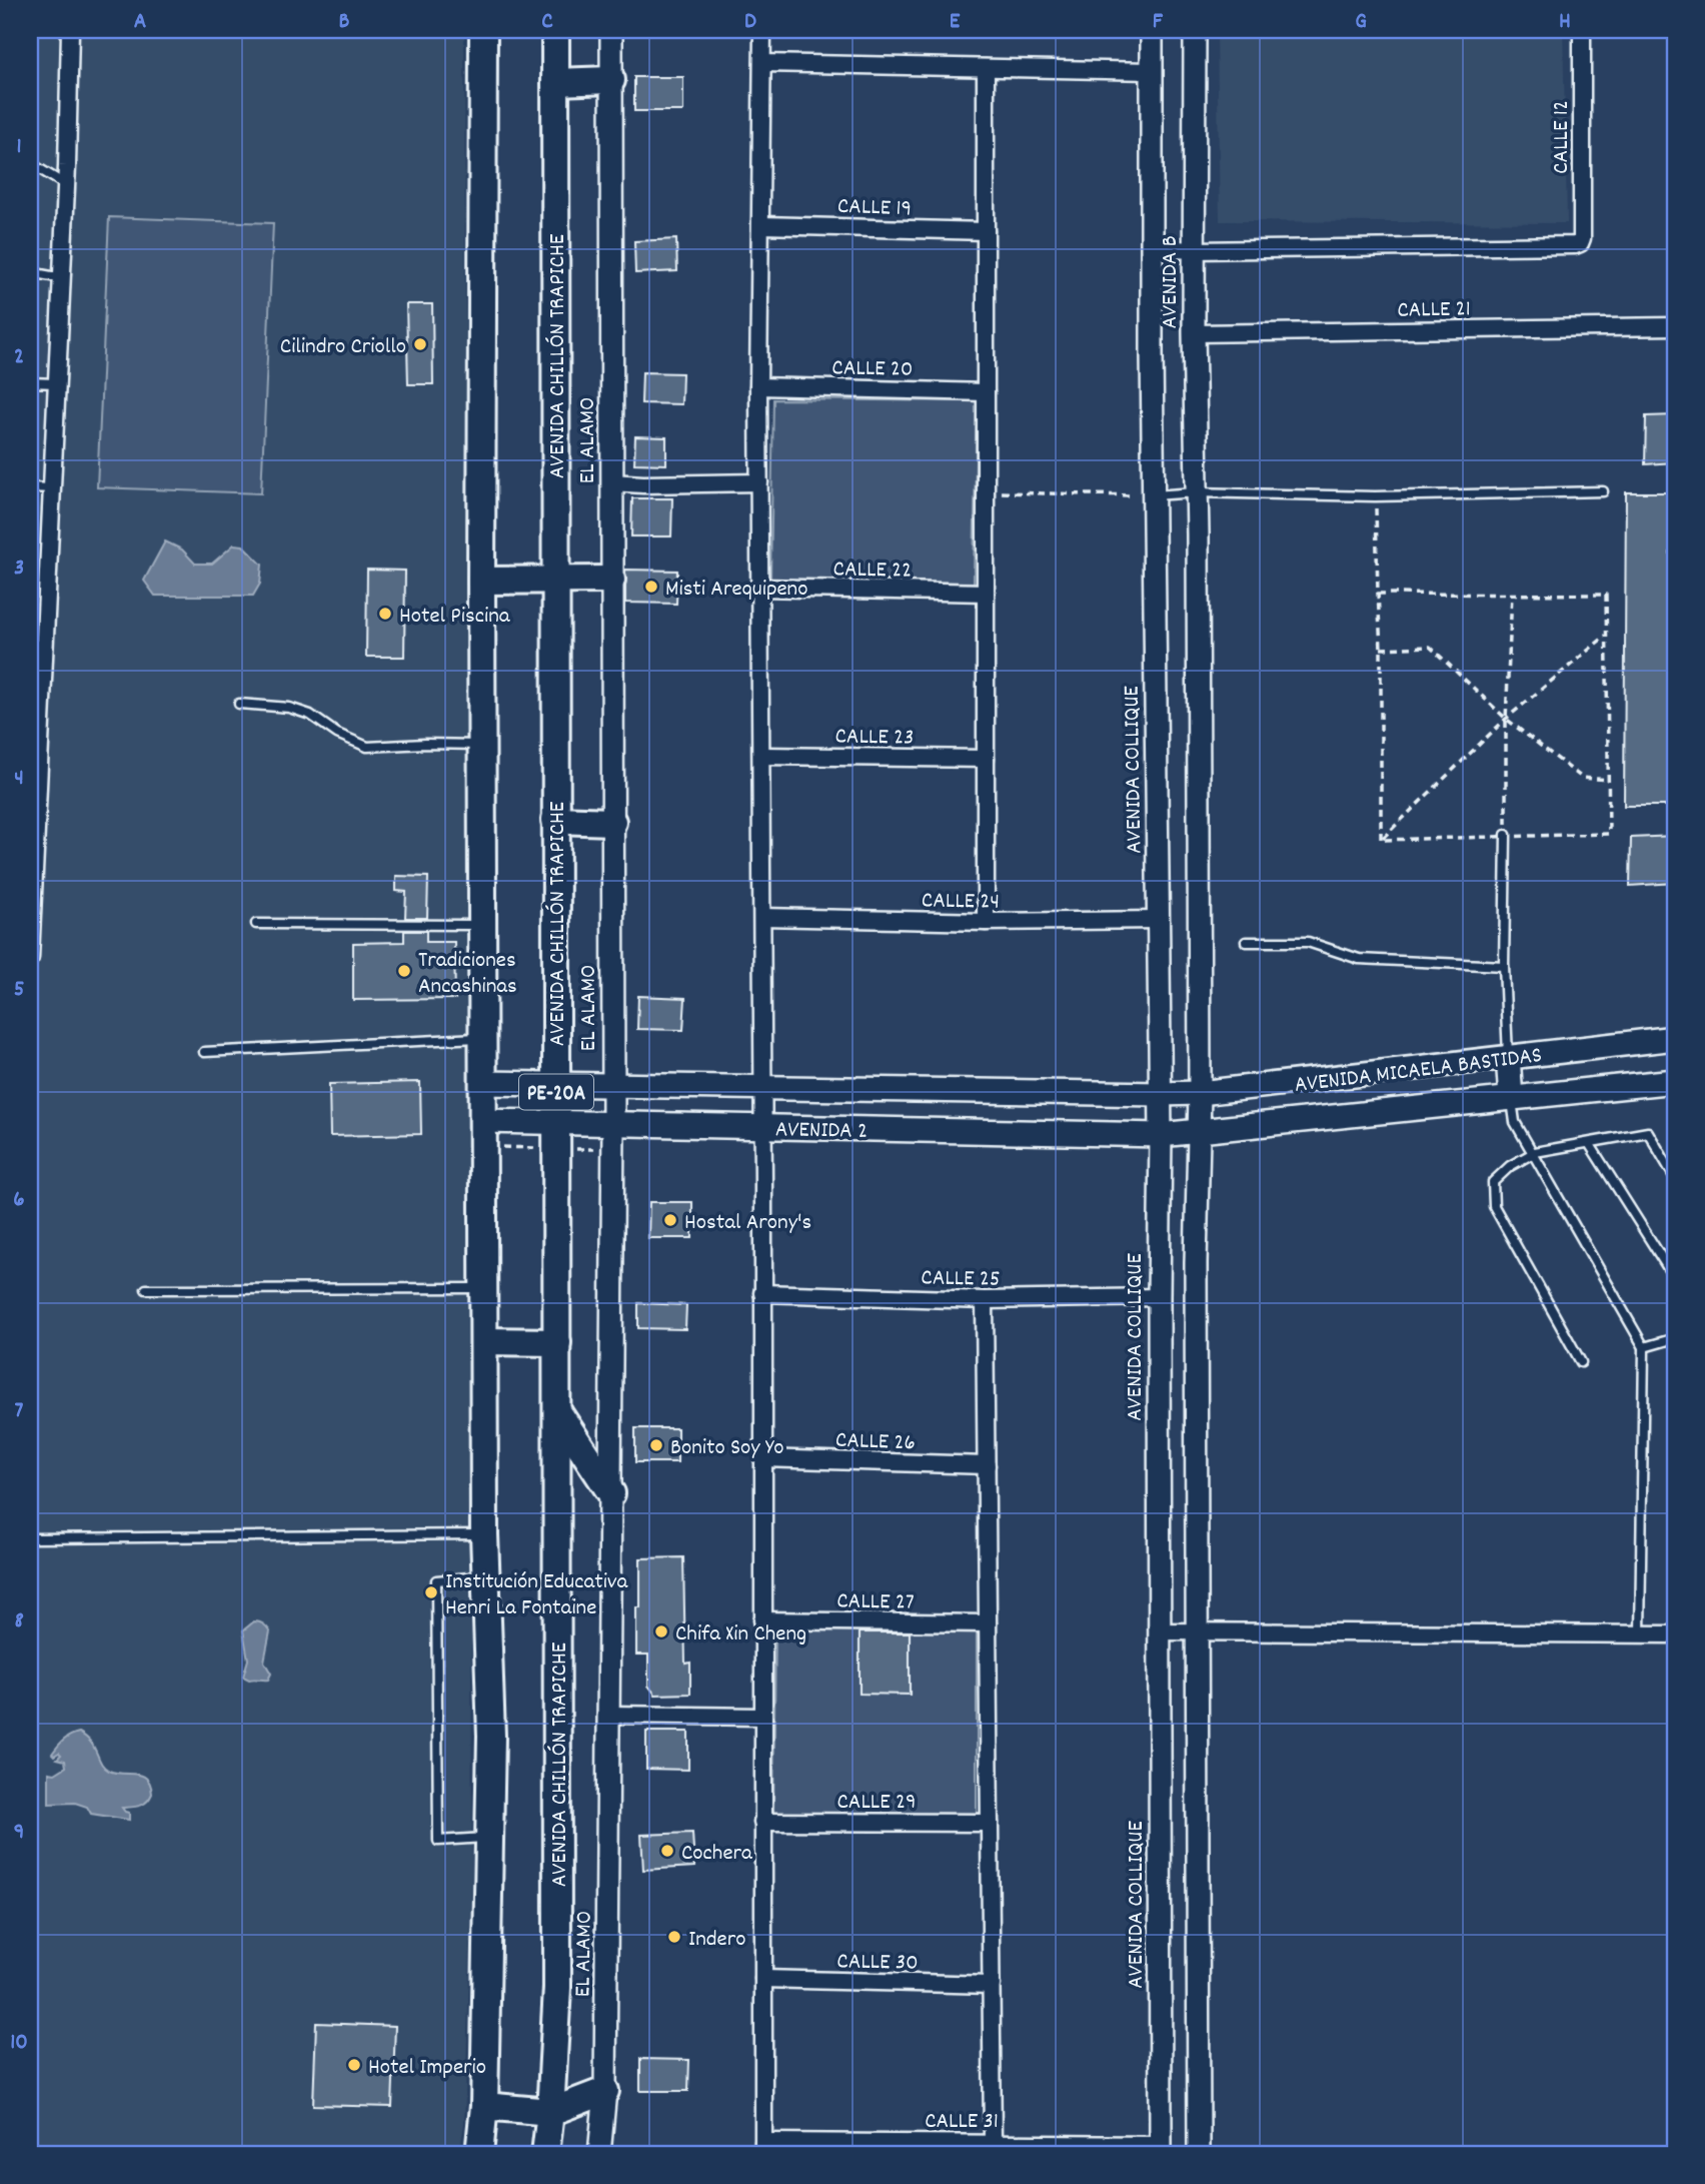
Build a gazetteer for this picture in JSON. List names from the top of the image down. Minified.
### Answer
{"streets":{"main road":["AVENIDA CHILLÓN TRAPICHE","AVENIDA MICAELA BASTIDAS","PE-20A","AVENIDA 2"],"street":["CALLE 12","CALLE 19","AVENIDA B","CALLE 21","CALLE 20","EL ALAMO","CALLE 22","CALLE 23","AVENIDA COLLIQUE","CALLE 24","CALLE 25","CALLE 26","CALLE 27","CALLE 29","CALLE 30","CALLE 31"]},"crossings":[["CALLE 12","AVENIDA B"],["AVENIDA B","CALLE 21"],["AVENIDA B","AVENIDA COLLIQUE"],["AVENIDA B","AVENIDA MICAELA BASTIDAS"],["AVENIDA CHILLÓN TRAPICHE","AVENIDA 2"],["EL ALAMO","AVENIDA 2"],["AVENIDA COLLIQUE","CALLE 24"],["AVENIDA COLLIQUE","AVENIDA MICAELA BASTIDAS"],["AVENIDA COLLIQUE","AVENIDA 2"],["AVENIDA COLLIQUE","CALLE 25"],["AVENIDA COLLIQUE","CALLE 31"],["AVENIDA MICAELA BASTIDAS","AVENIDA 2"]],"places":["Cilindro Criollo","Misti Arequipeno","Hotel Piscina","Tradiciones Ancashinas","Hostal Arony's","Bonito Soy Yo","Institución Educativa Henri La Fontaine","Chifa Xin Cheng","Cochera","Indero","Hotel Imperio"],"grid":{"columns":["A","B","C","D","E","F","G","H"],"rows":["1","2","3","4","5","6","7","8","9","10"]}}
